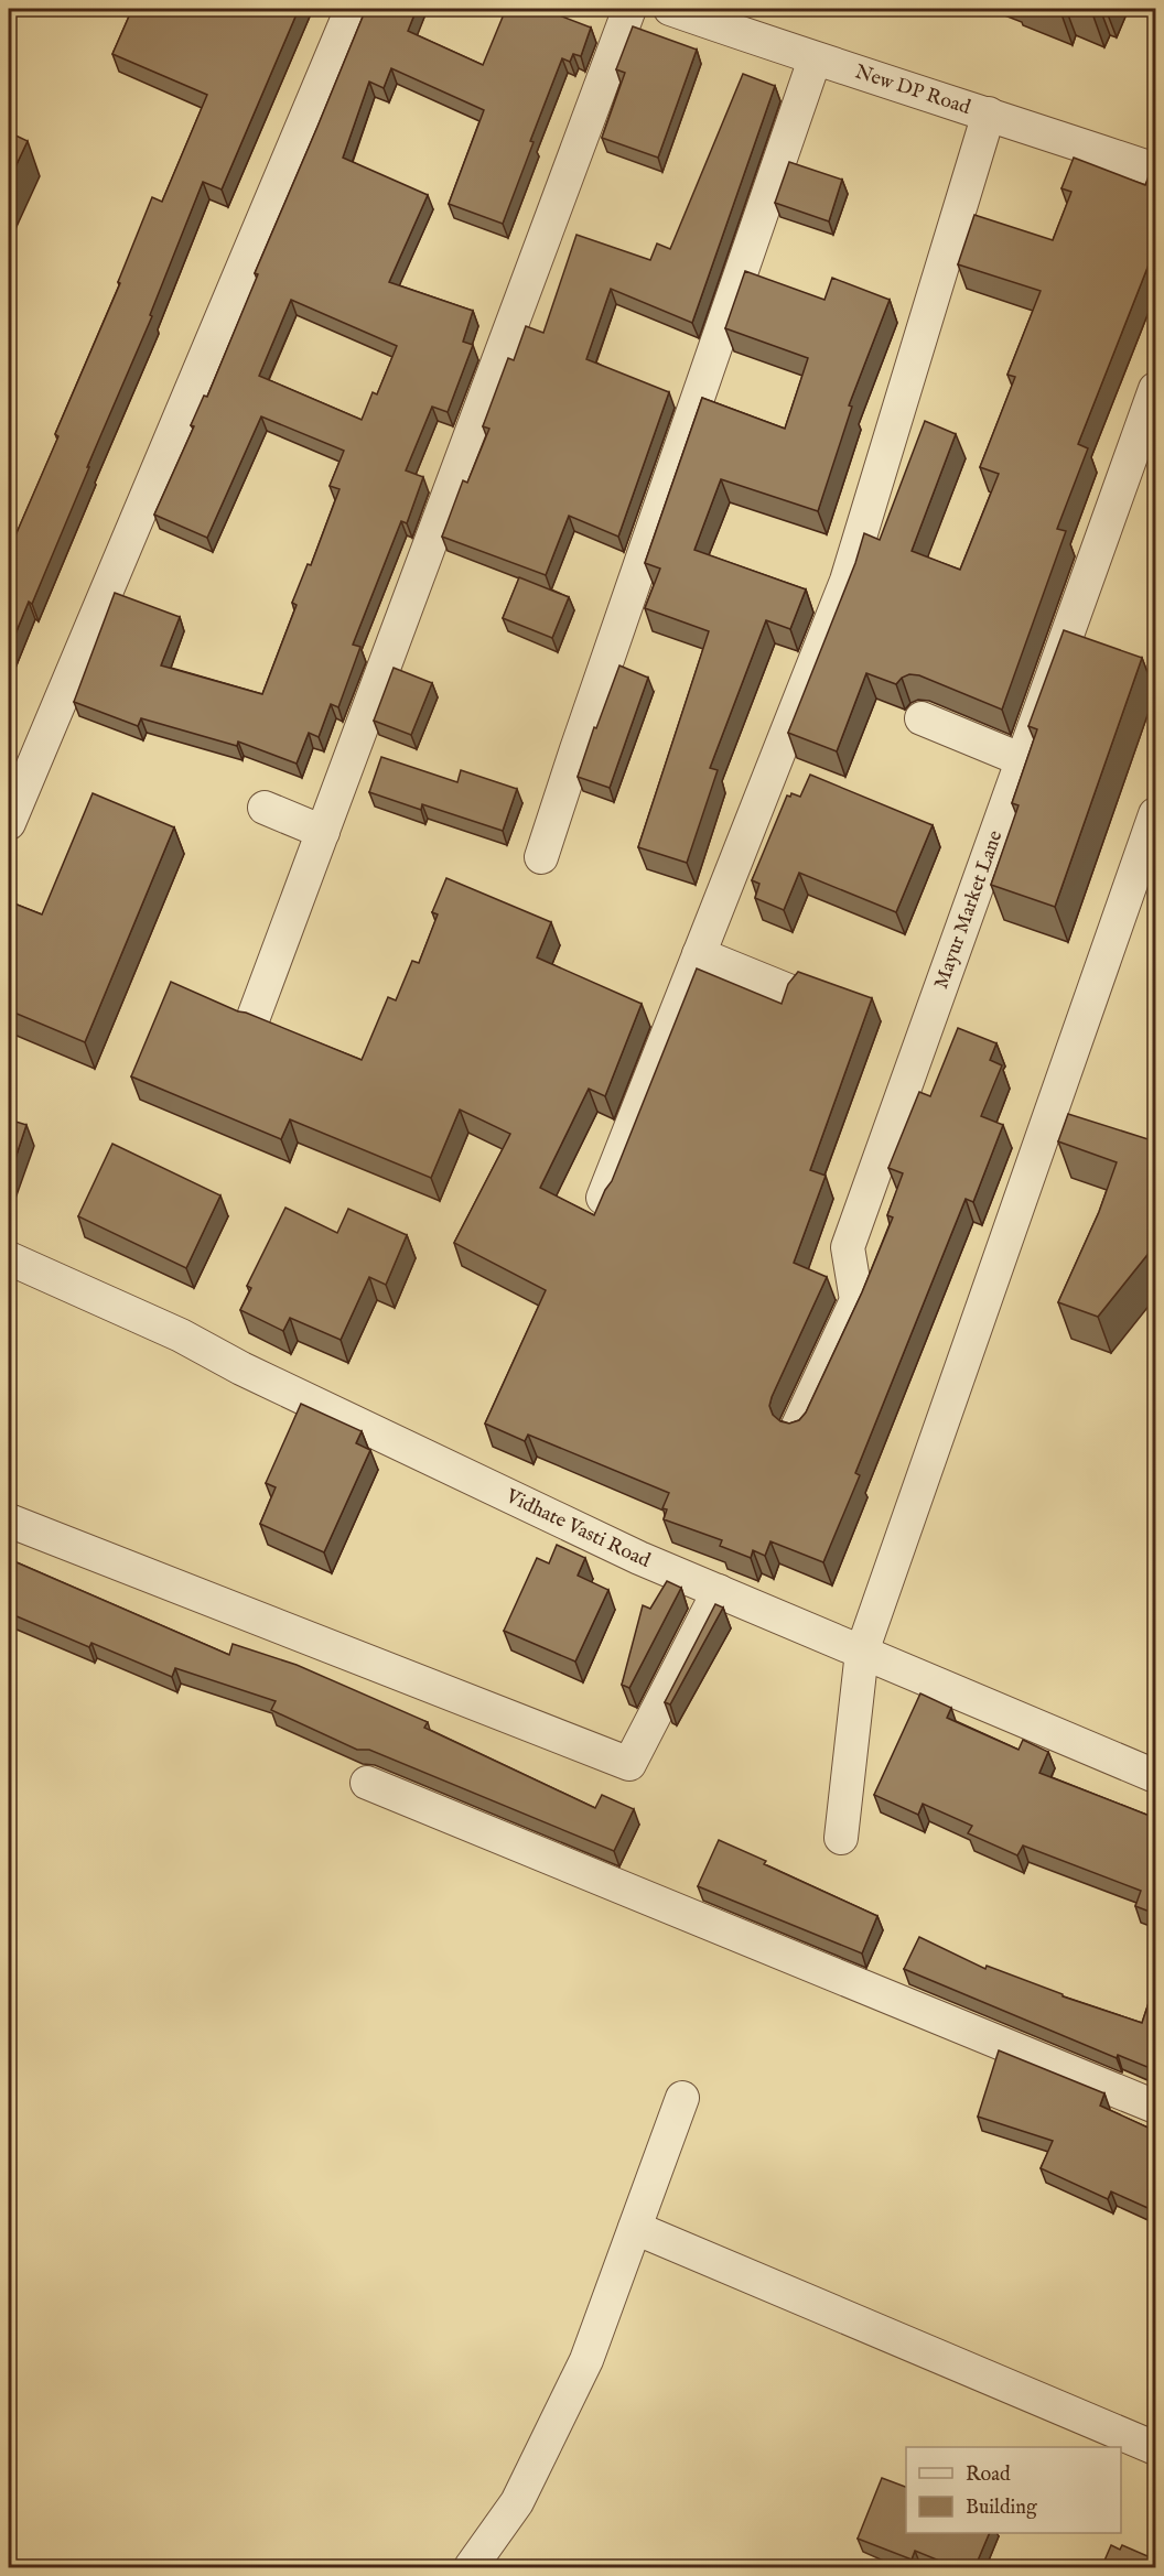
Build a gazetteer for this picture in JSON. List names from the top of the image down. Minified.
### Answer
{"streets":{"street":["New DP Road","Mayur Market Lane","Vidhate Vasti Road"]},"legend":["Road","Building"]}
